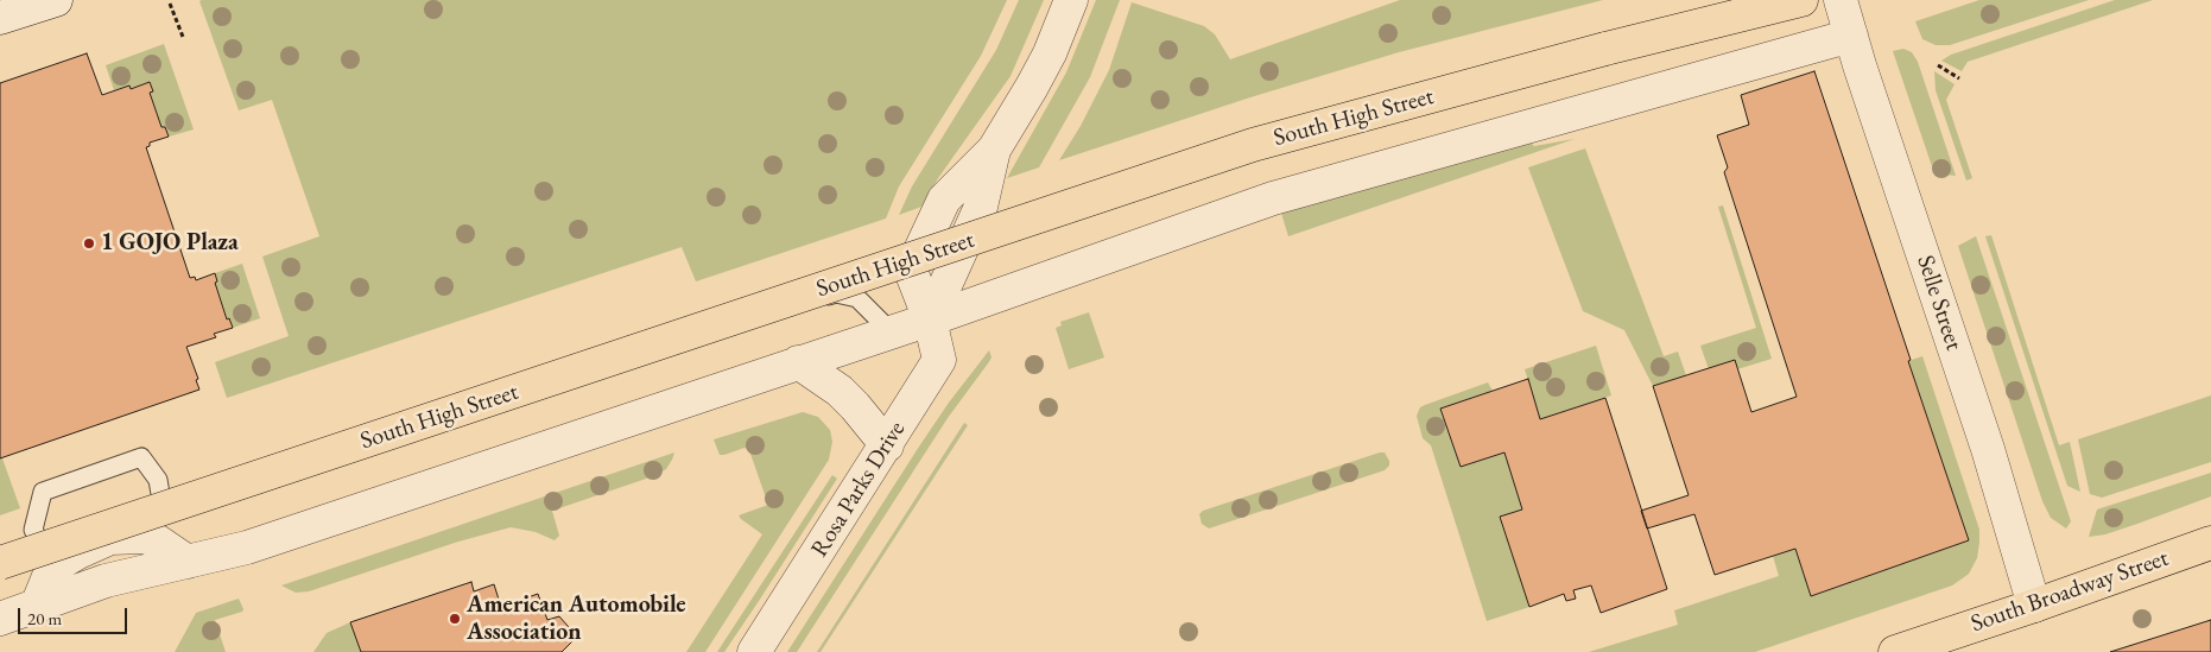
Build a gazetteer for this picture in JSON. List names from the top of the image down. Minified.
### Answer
{"streets":{"main road":["South High Street","South Broadway Street"],"street":["Selle Street","Rosa Parks Drive"]},"crossings":[["Selle Street","South Broadway Street"]],"places":["1 GOJO Plaza","American Automobile Association"],"scale_bar":"20 m"}
